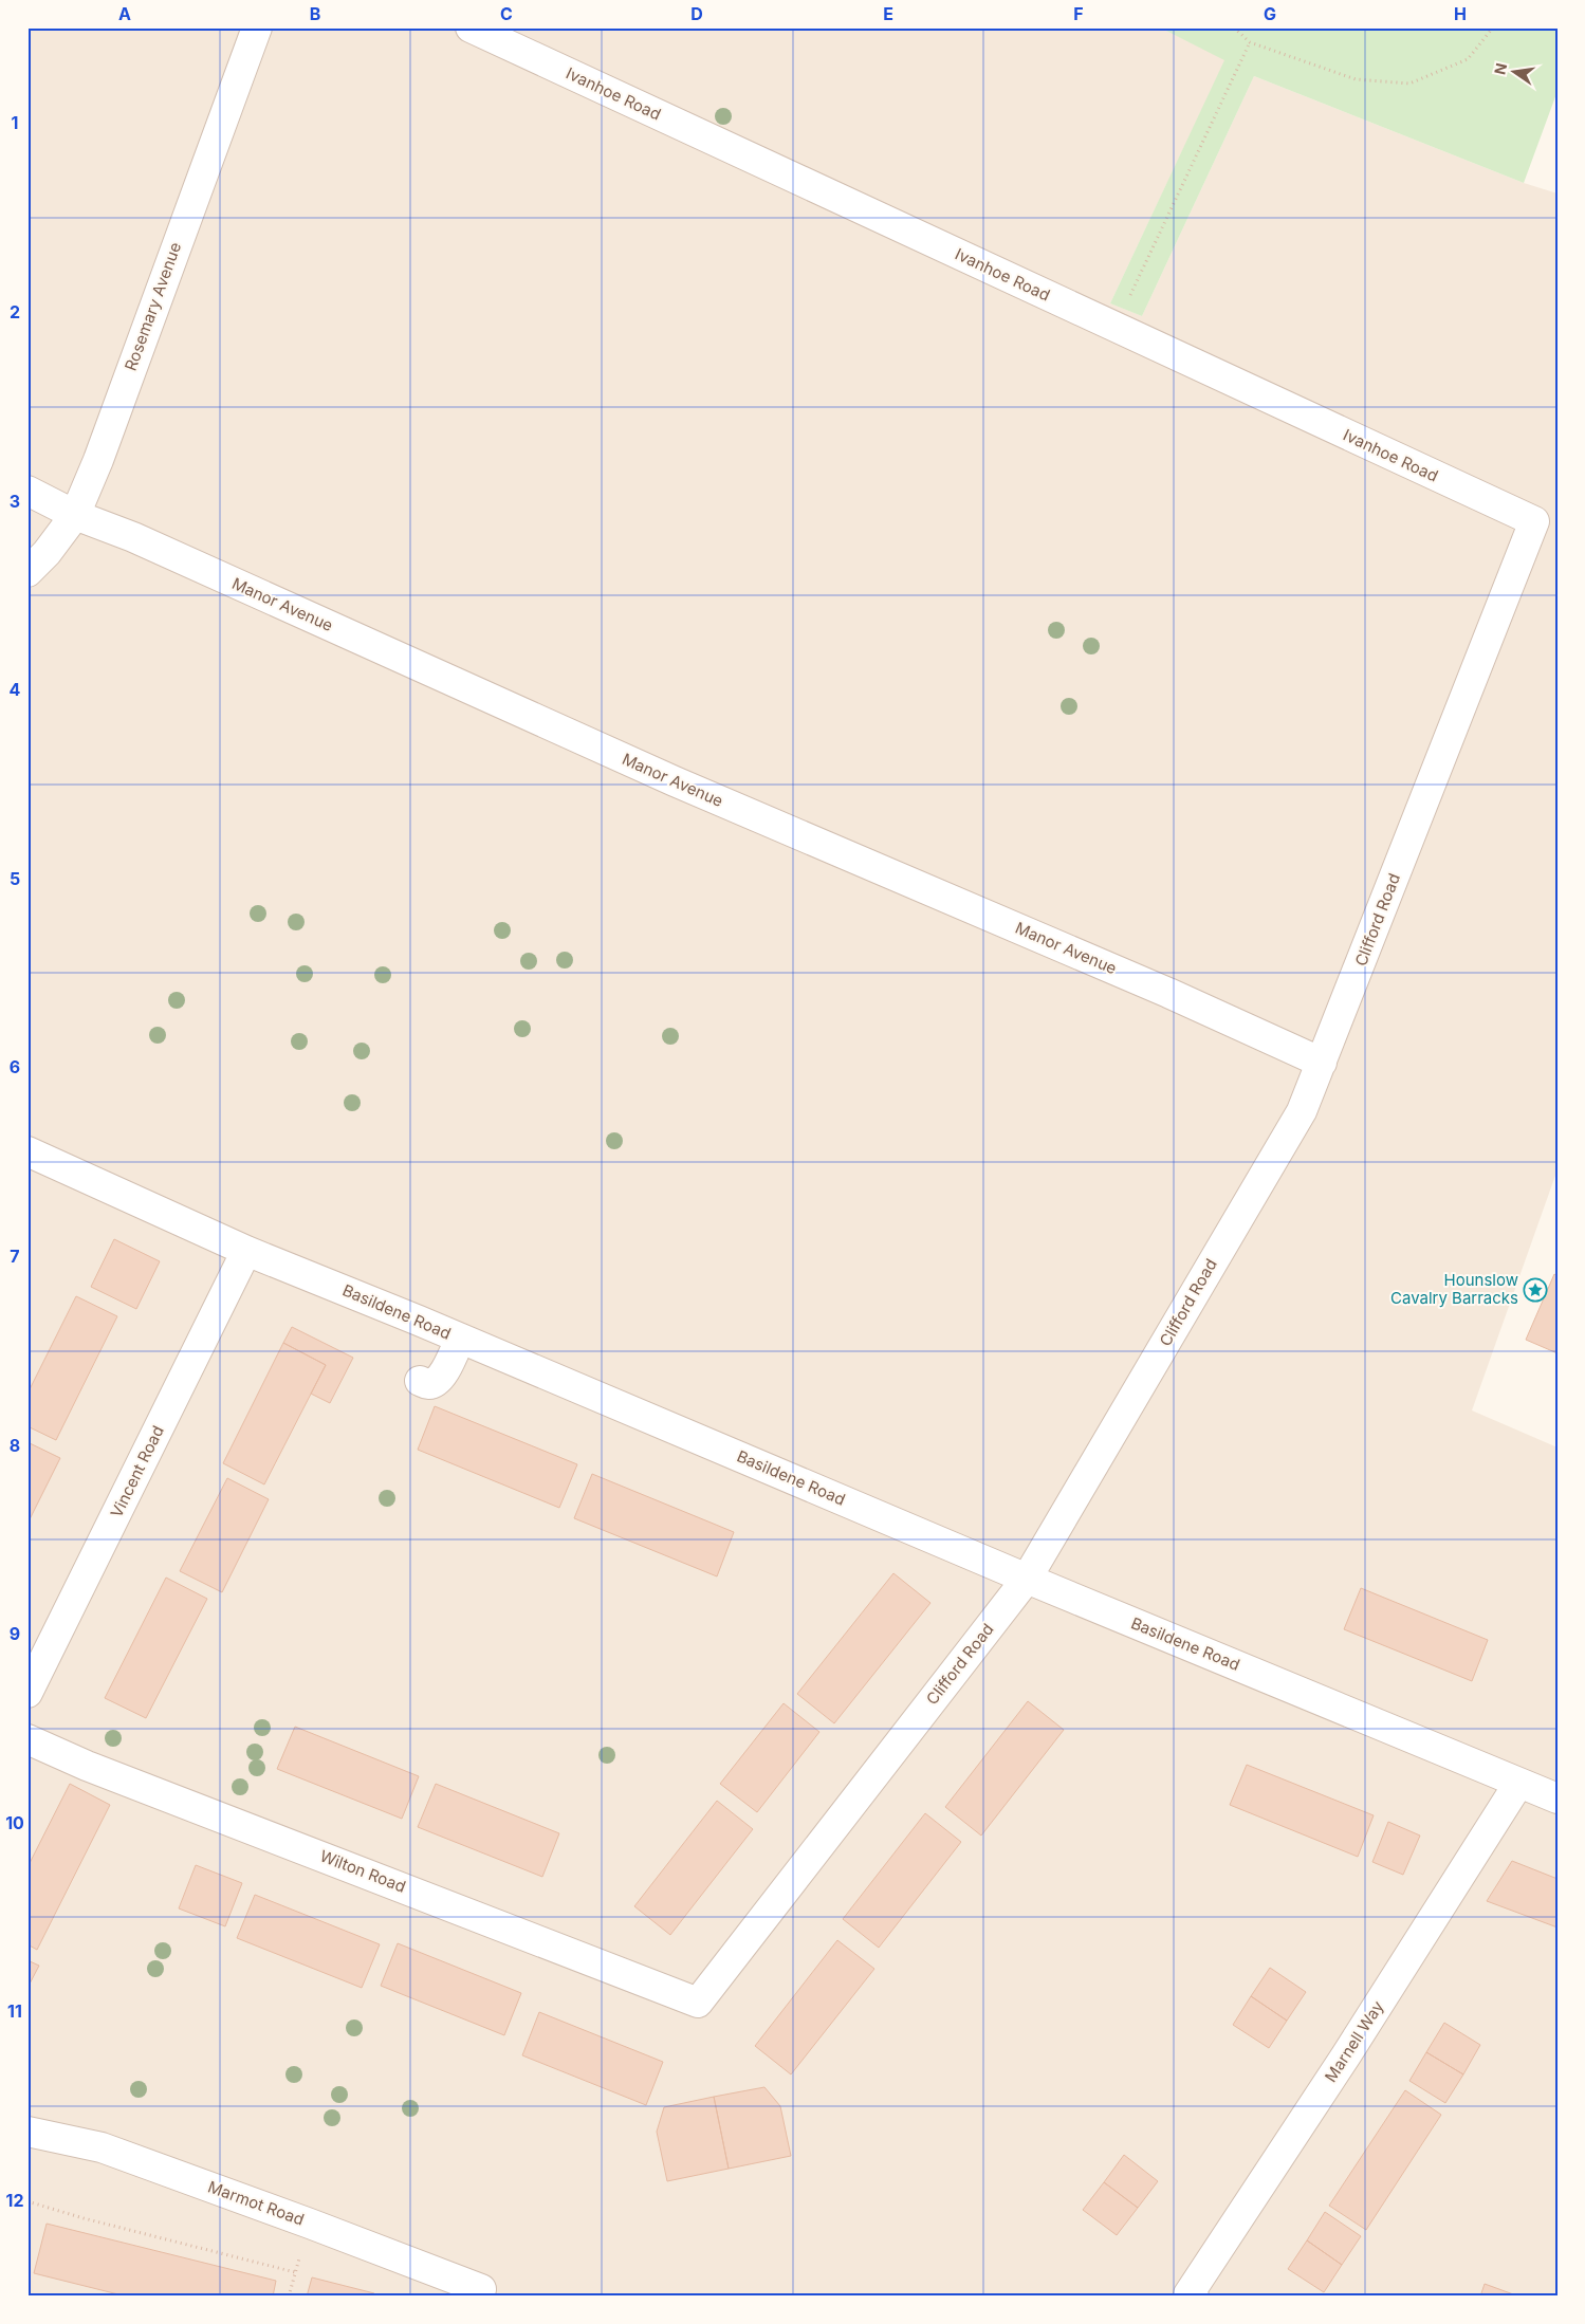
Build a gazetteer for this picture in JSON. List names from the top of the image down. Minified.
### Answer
{"streets":{"street":["Ivanhoe Road","Rosemary Avenue","Manor Avenue","Clifford Road","Basildene Road","Vincent Road","Wilton Road","Marnell Way","Marmot Road"]},"crossings":[["Ivanhoe Road","Clifford Road"],["Rosemary Avenue","Manor Avenue"],["Manor Avenue","Clifford Road"],["Clifford Road","Basildene Road"],["Clifford Road","Wilton Road"],["Basildene Road","Vincent Road"],["Basildene Road","Marnell Way"]],"places":{"place":["Hounslow Cavalry Barracks"]},"north":"left","grid":{"columns":["A","B","C","D","E","F","G","H"],"rows":["1","2","3","4","5","6","7","8","9","10","11","12"]}}
